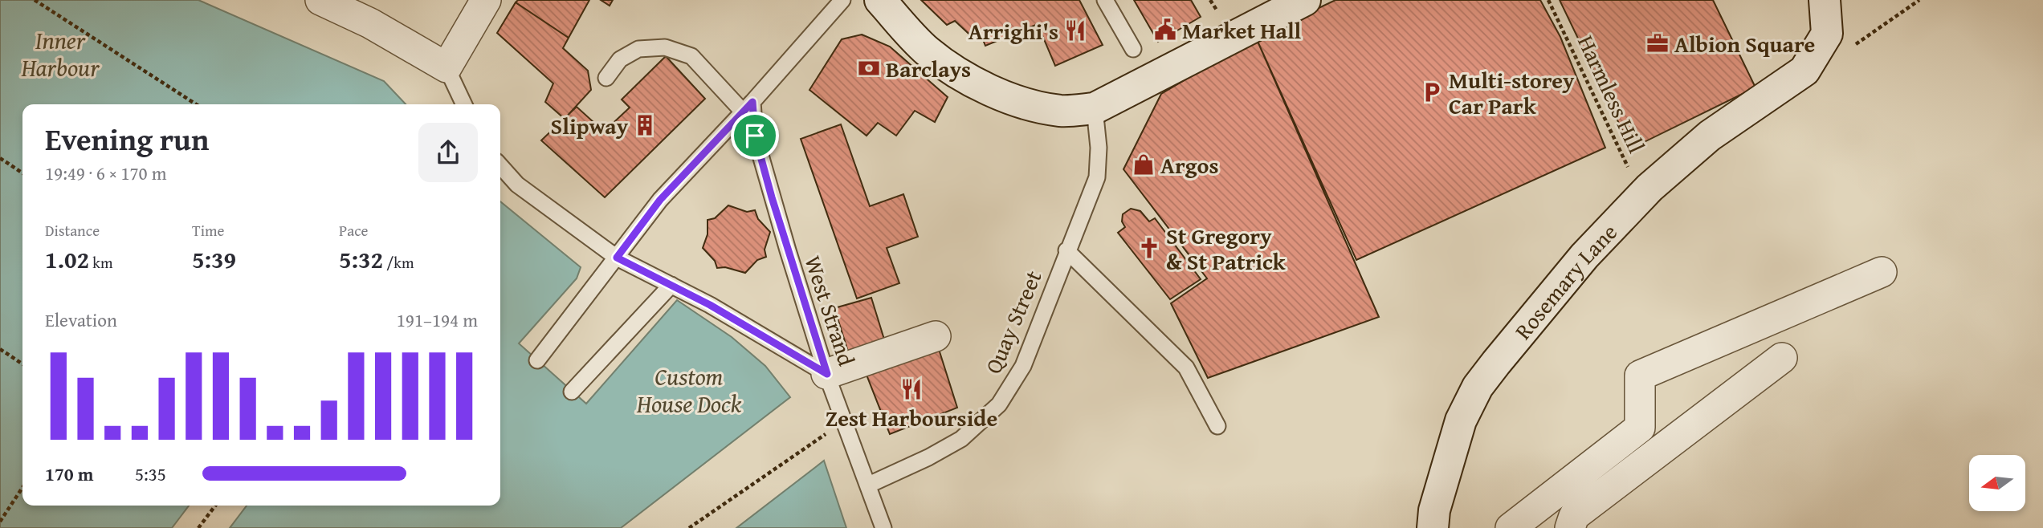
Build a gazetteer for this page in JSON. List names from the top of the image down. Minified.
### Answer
{"streets":{"street":["Rosemary Lane"],"lane":["West Strand","Quay Street"],"path":["Harmless Hill"]},"crossings":[["West Strand","Quay Street"]],"water":["Inner Harbour","Custom House Dock"],"places":{"public building":["Market Hall"],"restaurant":["Arrighi's","Zest Harbourside"],"office":["Albion Square"],"bank":["Barclays"],"parking":["Multi-storey Car Park"],"building":["Slipway"],"shop":["Argos"],"church":["St Gregory & St Patrick"]},"north":"left","page":{"heading":["Evening run","19:49 · 6 × 170 m"],"stats":[["Distance","1.02 km"],["Time","5:39"],["Pace","5:32 /km"]],"chart":["Elevation","191–194 m"],"list":[{"name":"170 m","note":"5:35"}]}}
